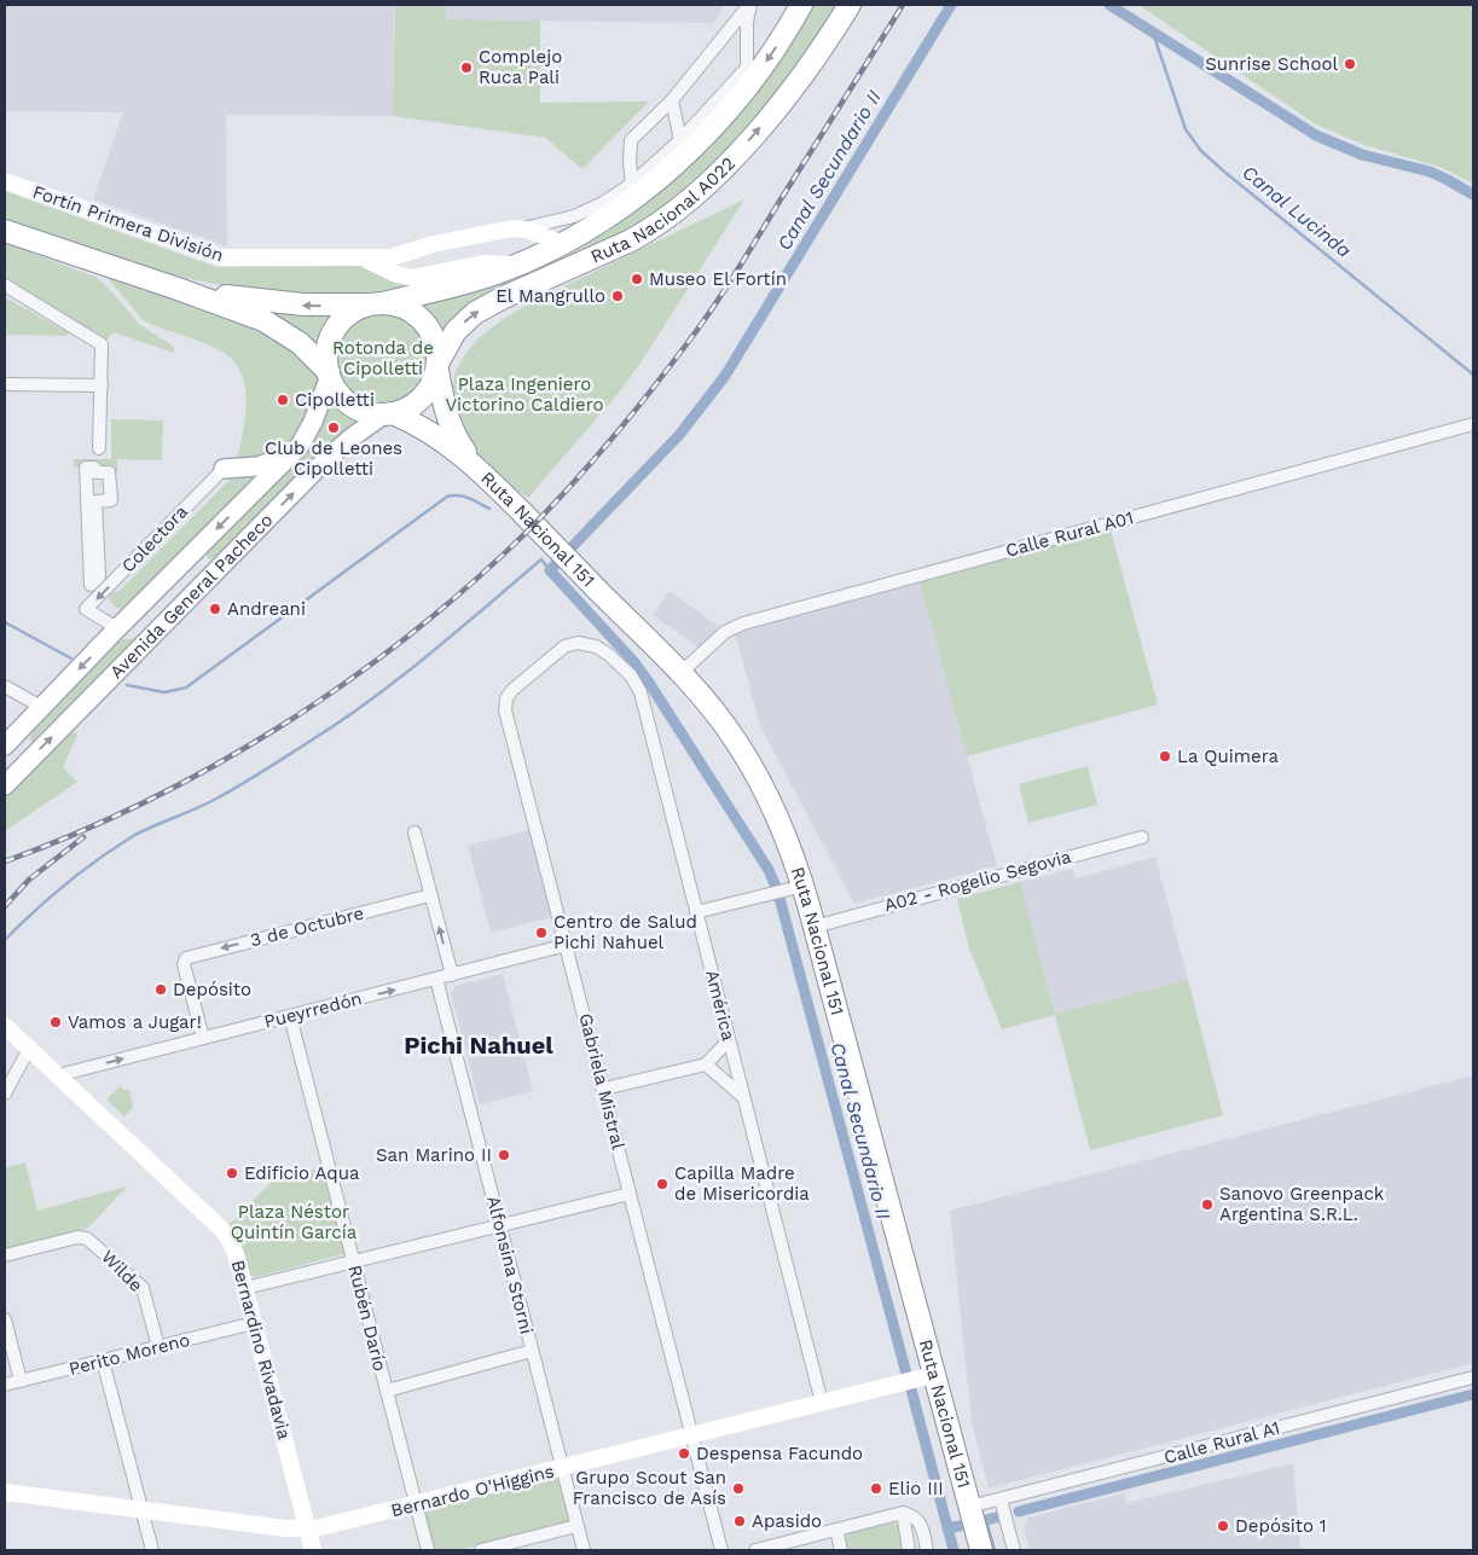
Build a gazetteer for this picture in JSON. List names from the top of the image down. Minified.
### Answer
{"streets":{"highway":["Ruta Nacional A022","Ruta Nacional 151"],"main road":["Fortín Primera División","Avenida General Pacheco","Bernardino Rivadavia","Bernardo O'Higgins"],"street":["Calle Rural A01","Colectora","A02 - Rogelio Segovia","3 de Octubre","América","Pueyrredón","Gabriela Mistral","Alfonsina Storni","Wilde","Rubén Darío","Perito Moreno","Calle Rural A1"]},"crossings":[["Ruta Nacional A022","Fortín Primera División"],["Ruta Nacional A022","Ruta Nacional 151"],["Ruta Nacional A022","Avenida General Pacheco"],["Ruta Nacional 151","Calle Rural A01"],["Ruta Nacional 151","Avenida General Pacheco"],["Ruta Nacional 151","A02 - Rogelio Segovia"],["Ruta Nacional 151","Calle Rural A1"],["Ruta Nacional 151","Bernardo O'Higgins"],["Colectora","Avenida General Pacheco"],["3 de Octubre","Pueyrredón"],["América","Gabriela Mistral"],["América","Bernardo O'Higgins"],["Pueyrredón","Gabriela Mistral"],["Pueyrredón","Alfonsina Storni"],["Pueyrredón","Rubén Darío"],["Pueyrredón","Bernardino Rivadavia"],["Gabriela Mistral","Bernardo O'Higgins"],["Alfonsina Storni","Bernardo O'Higgins"],["Wilde","Perito Moreno"],["Rubén Darío","Bernardo O'Higgins"],["Bernardino Rivadavia","Perito Moreno"],["Bernardino Rivadavia","Bernardo O'Higgins"]],"one_way":["Colectora","3 de Octubre","Pueyrredón"],"districts":["Pichi Nahuel"],"water":["Canal Secundario II","Canal Lucinda"],"parks":["Rotonda de Cipolletti","Plaza Ingeniero Victorino Caldiero","Plaza Néstor Quintín García"],"places":["Sunrise School","Complejo Ruca Pali","Museo El Fortín","El Mangrullo","Cipolletti","Club de Leones Cipolletti","Andreani","La Quimera","Centro de Salud Pichi Nahuel","Depósito","Vamos a Jugar!","San Marino II","Edificio Aqua","Capilla Madre de Misericordia","Sanovo Greenpack Argentina S.R.L.","Despensa Facundo","Grupo Scout San Francisco de Asís","Elio III","Apasido","Depósito 1"]}
